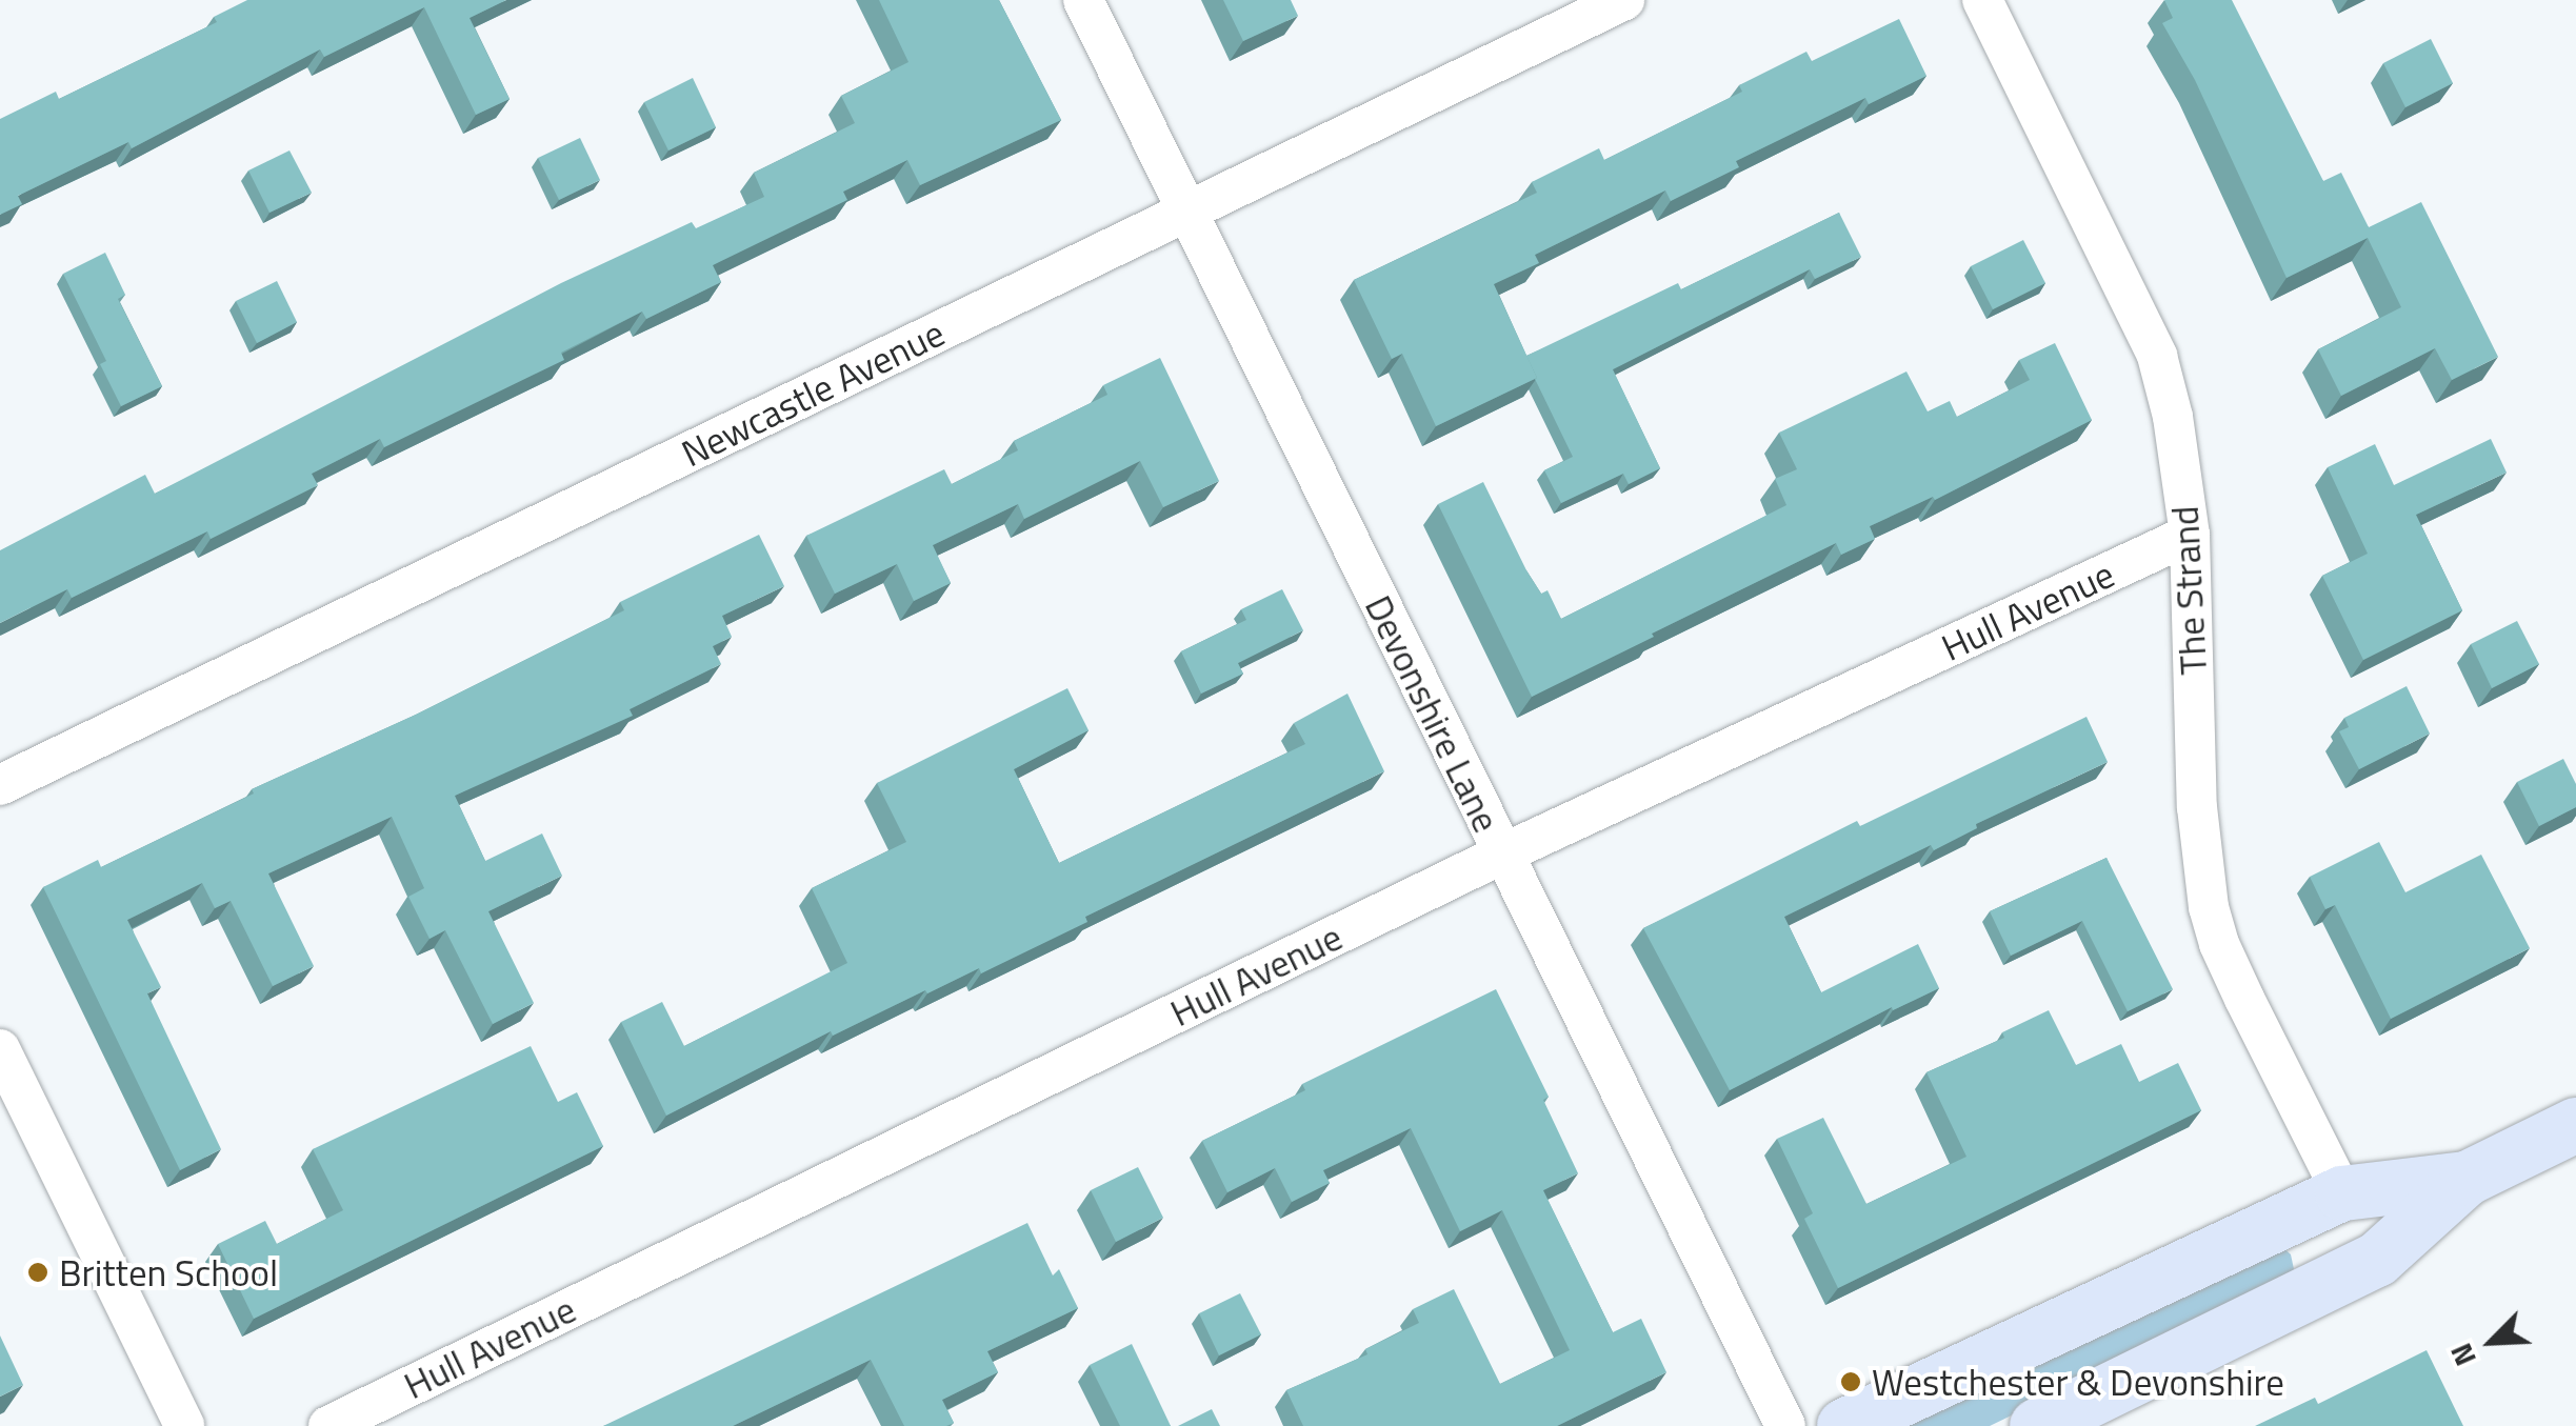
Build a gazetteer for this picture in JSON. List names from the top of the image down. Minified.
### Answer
{"streets":{"street":["Newcastle Avenue","The Strand","Hull Avenue","Devonshire Lane"]},"crossings":[["Newcastle Avenue","Devonshire Lane"],["The Strand","Hull Avenue"],["Hull Avenue","Devonshire Lane"]],"places":["Britten School","Westchester & Devonshire"],"north":"bottom left"}
